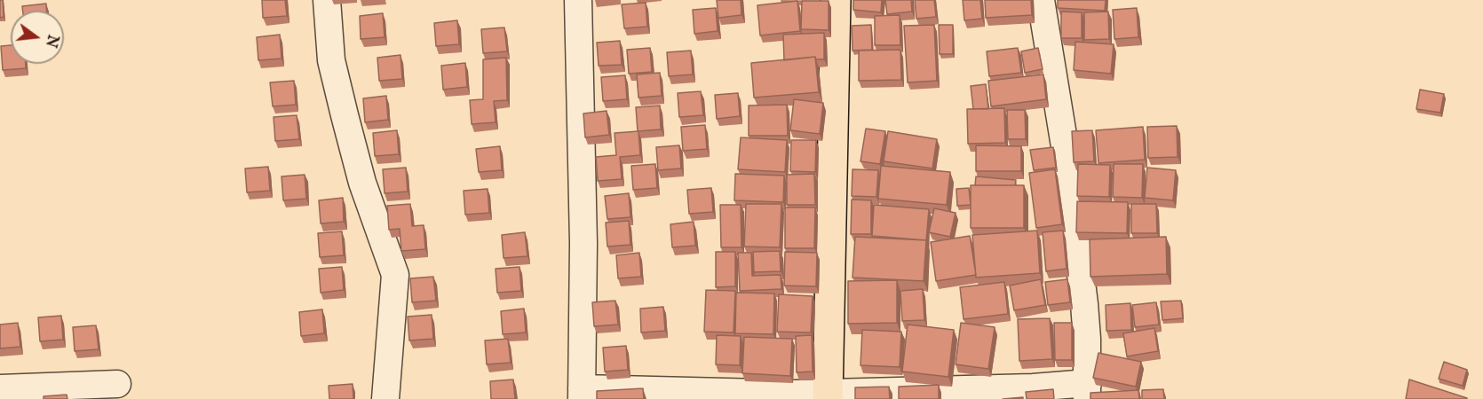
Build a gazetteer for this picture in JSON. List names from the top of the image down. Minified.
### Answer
{"north":"right"}
